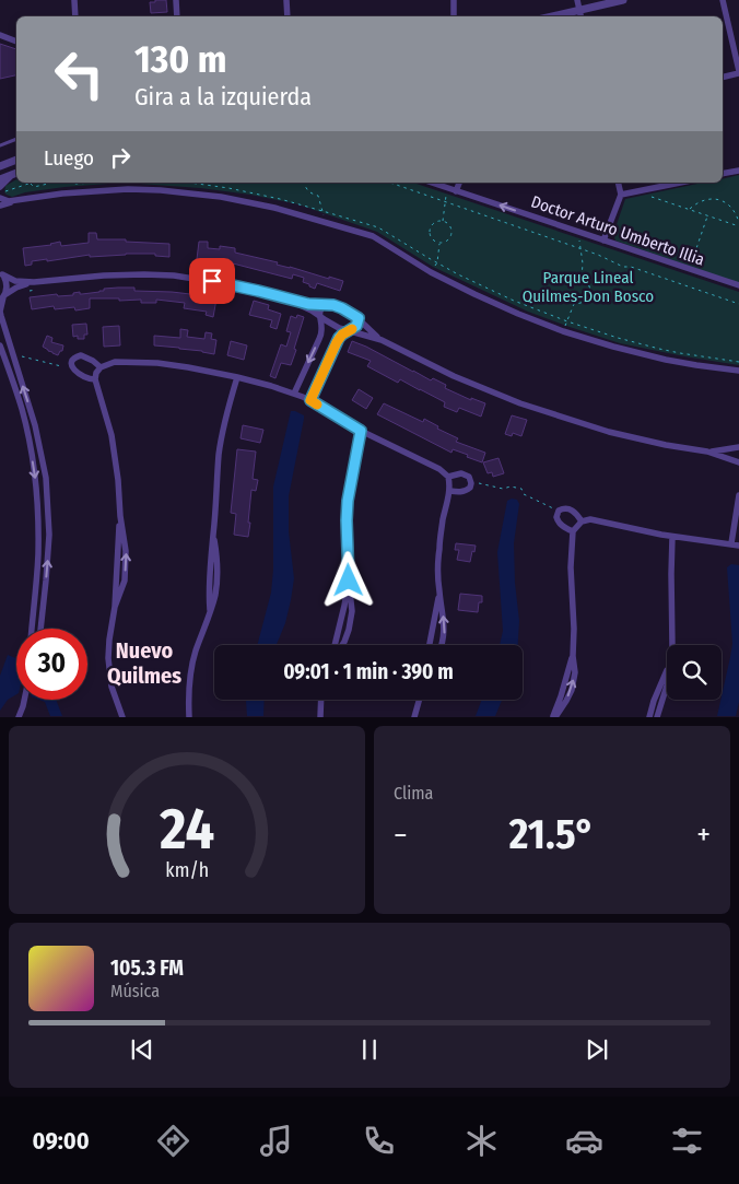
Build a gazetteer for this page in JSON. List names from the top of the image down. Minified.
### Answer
{"streets":{"street":["Doctor Arturo Umberto Illia"]},"one_way":["Doctor Arturo Umberto Illia"],"districts":["Nuevo Quilmes"],"parks":["Parque Lineal Quilmes-Don Bosco"],"page":{"turn":["130 m","Gira a la izquierda"],"then":"Luego","limit":"30","trip":"09:01 · 1 min · 390 m","tile":"Clima","heat":["−","21.5°","+"],"song":["105.3 FM","Música"],"tabs":"09:00","gauge":["24","km/h"]}}
